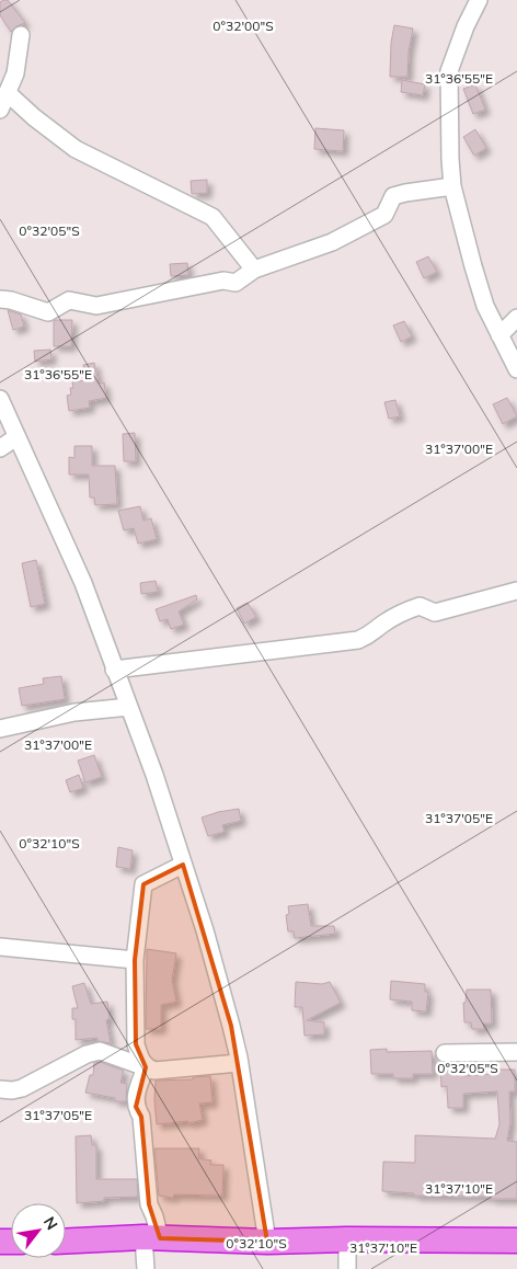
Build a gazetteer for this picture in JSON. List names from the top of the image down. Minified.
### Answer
{"north":"top right","coordinates":["0°32'00\"S","31°36'55\"E","0°32'05\"S","31°37'00\"E","31°37'05\"E","0°32'10\"S","31°37'10\"E"]}
